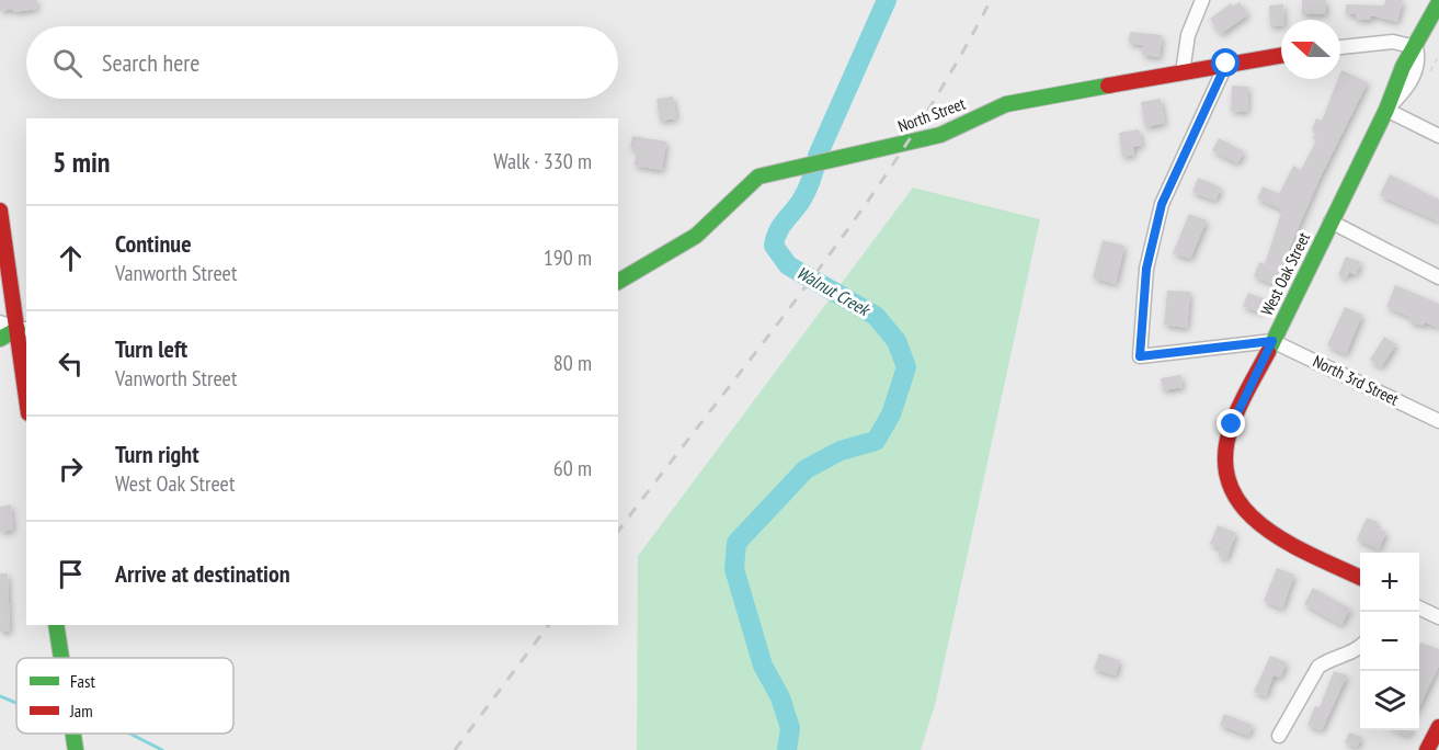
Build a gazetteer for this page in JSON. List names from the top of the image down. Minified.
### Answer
{"streets":{"street":["North Street","West Oak Street","North 3rd Street"]},"crossings":[["West Oak Street","North 3rd Street"]],"water":["Walnut Creek"],"legend":["Fast","Jam"],"north":"left","page":{"search":"Search here","heading":["5 min","Walk · 330 m"],"list":[["Continue","Vanworth Street","190 m"],["Turn left","Vanworth Street","80 m"],["Turn right","West Oak Street","60 m"],"Arrive at destination"],"map_buttons":["+","−"]}}
